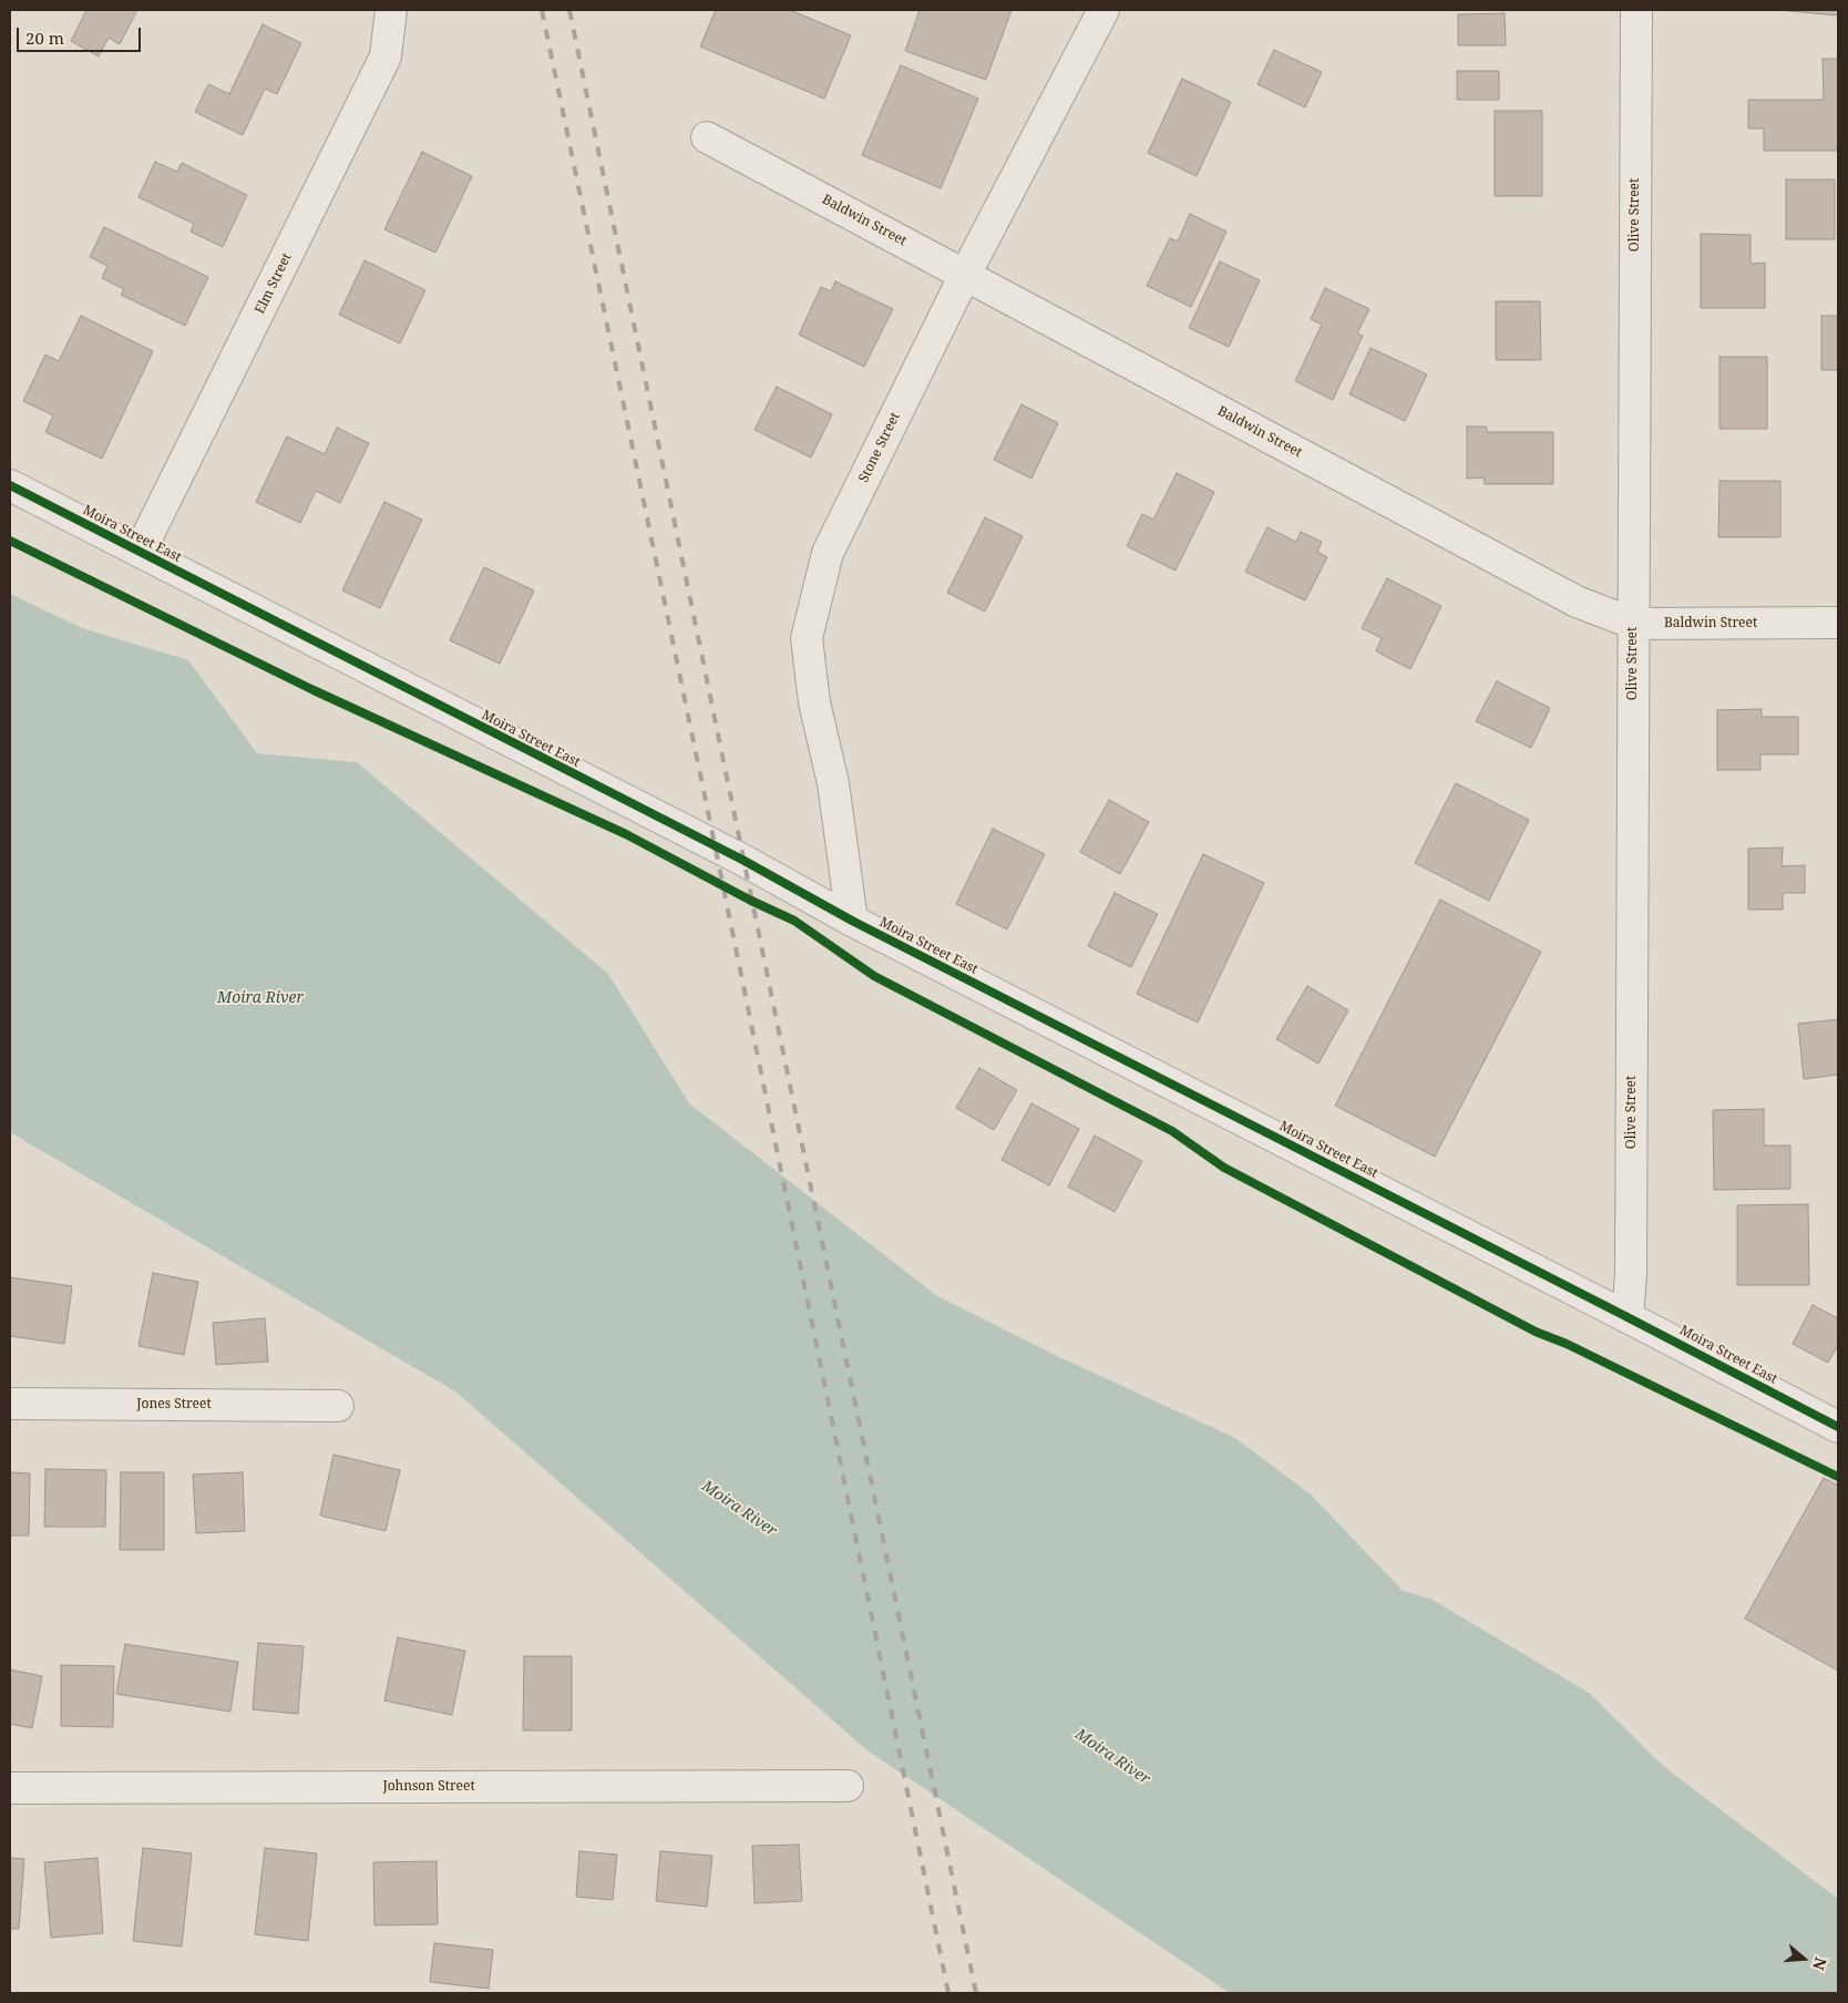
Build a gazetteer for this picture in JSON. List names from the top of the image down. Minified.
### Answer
{"streets":{"street":["Olive Street","Baldwin Street","Elm Street","Stone Street","Moira Street East","Jones Street","Johnson Street"]},"crossings":[["Olive Street","Baldwin Street"],["Olive Street","Moira Street East"],["Baldwin Street","Stone Street"],["Elm Street","Moira Street East"],["Stone Street","Moira Street East"]],"water":["Moira River"],"scale_bar":"20 m","north":"right"}
